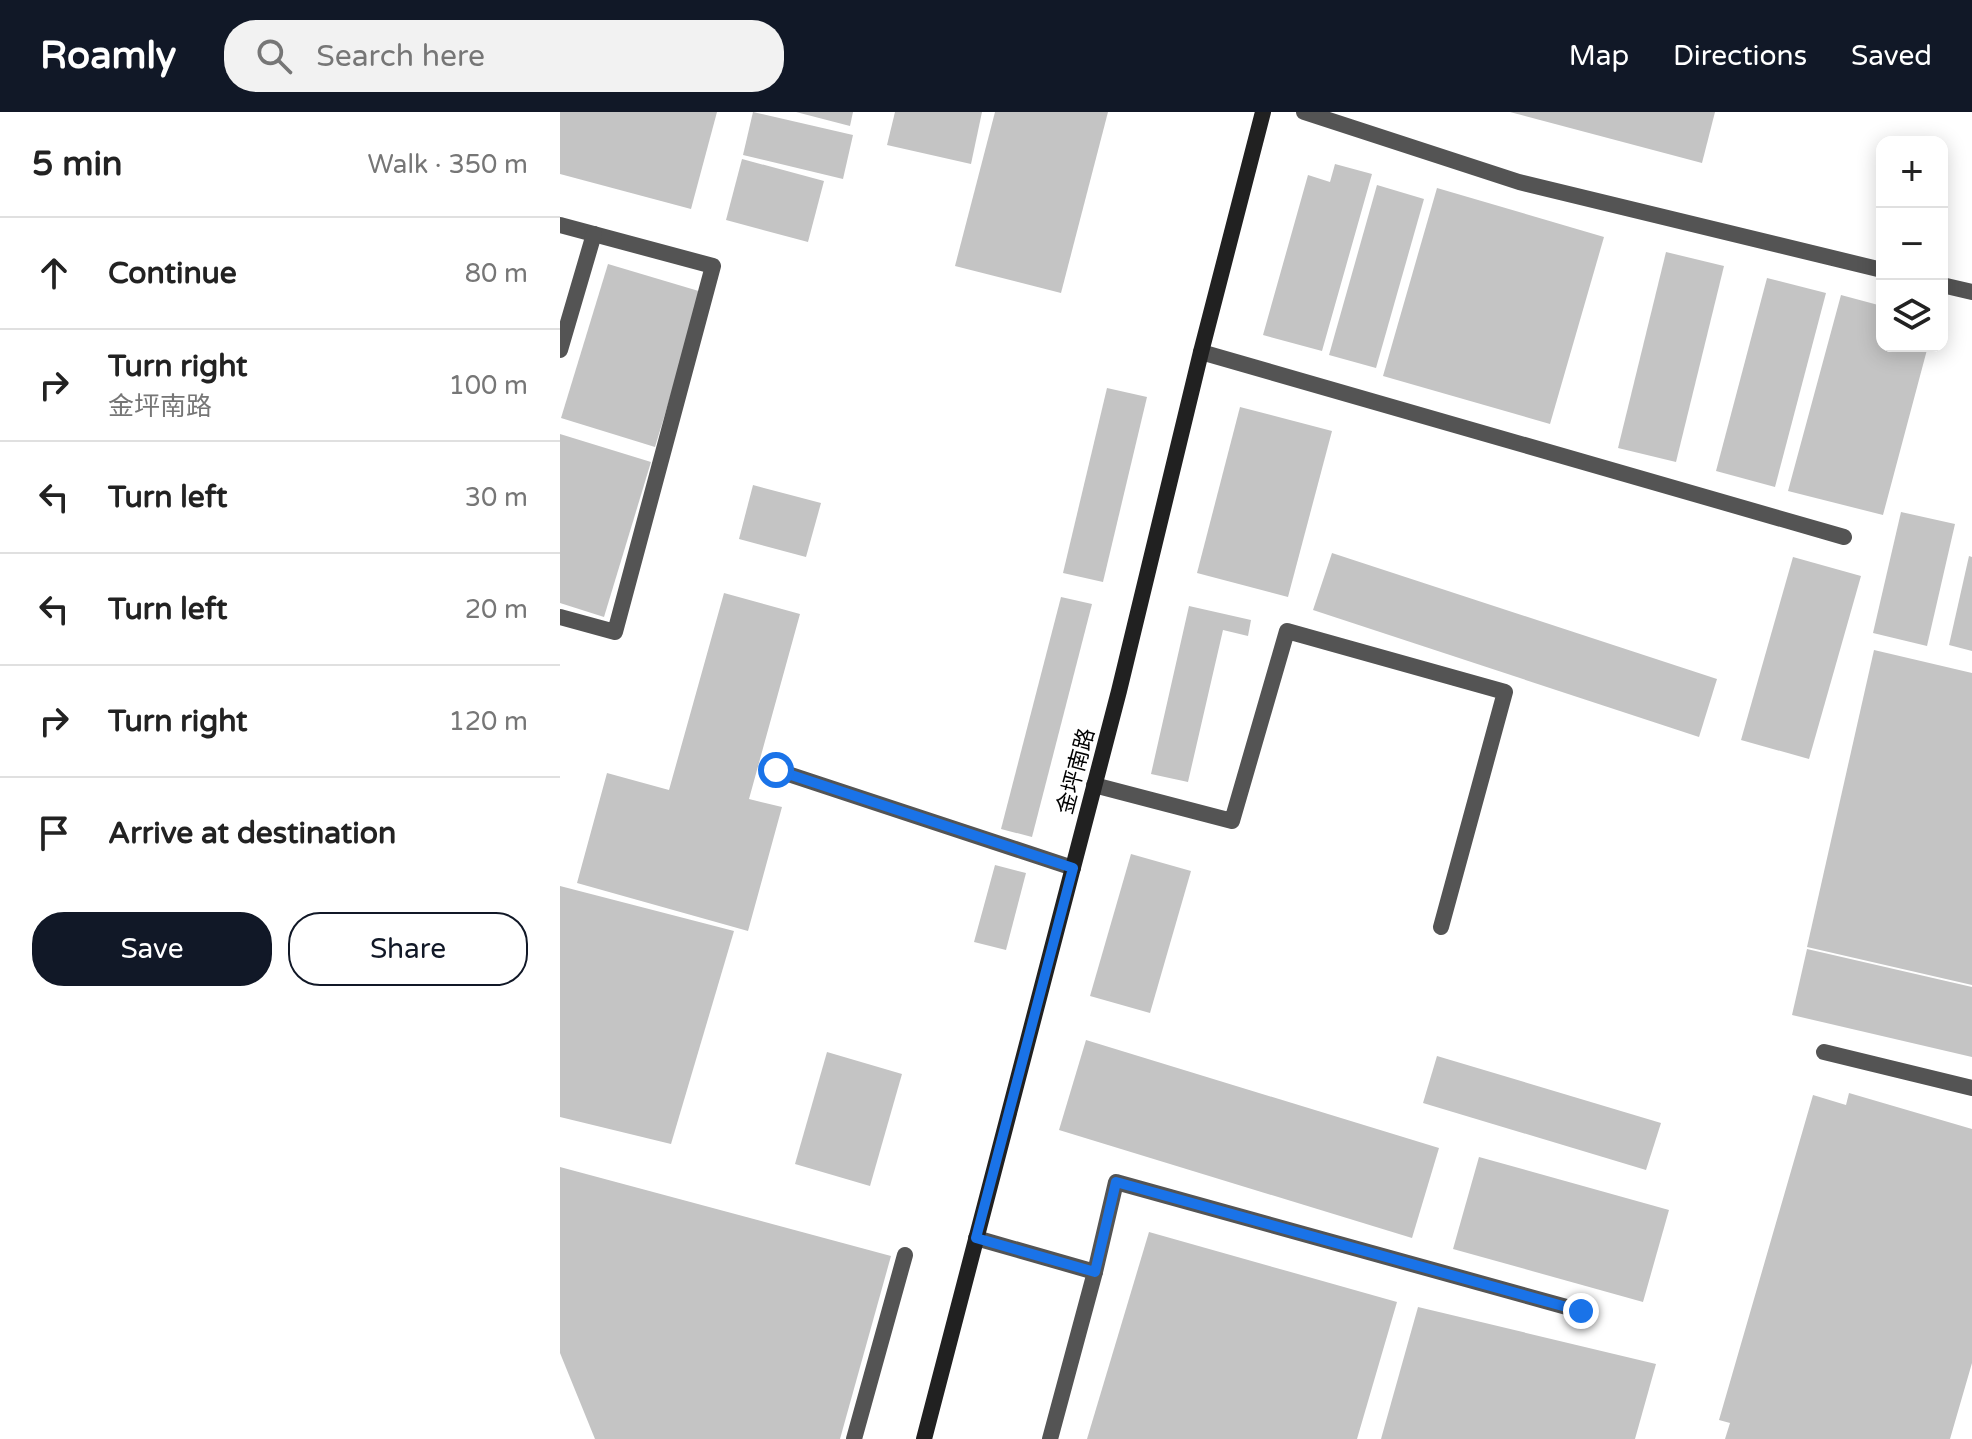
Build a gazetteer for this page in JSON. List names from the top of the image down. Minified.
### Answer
{"streets":{"street":["金坪南路"]},"page":{"header":"Roamly","search":"Search here","nav":["Map","Directions","Saved"],"heading":["5 min","Walk · 350 m"],"map_buttons":["+","−"],"list":[["Continue","80 m"],["Turn right","金坪南路","100 m"],["Turn left","30 m"],["Turn left","20 m"],["Turn right","120 m"],"Arrive at destination"],"buttons":["Save","Share"]}}
